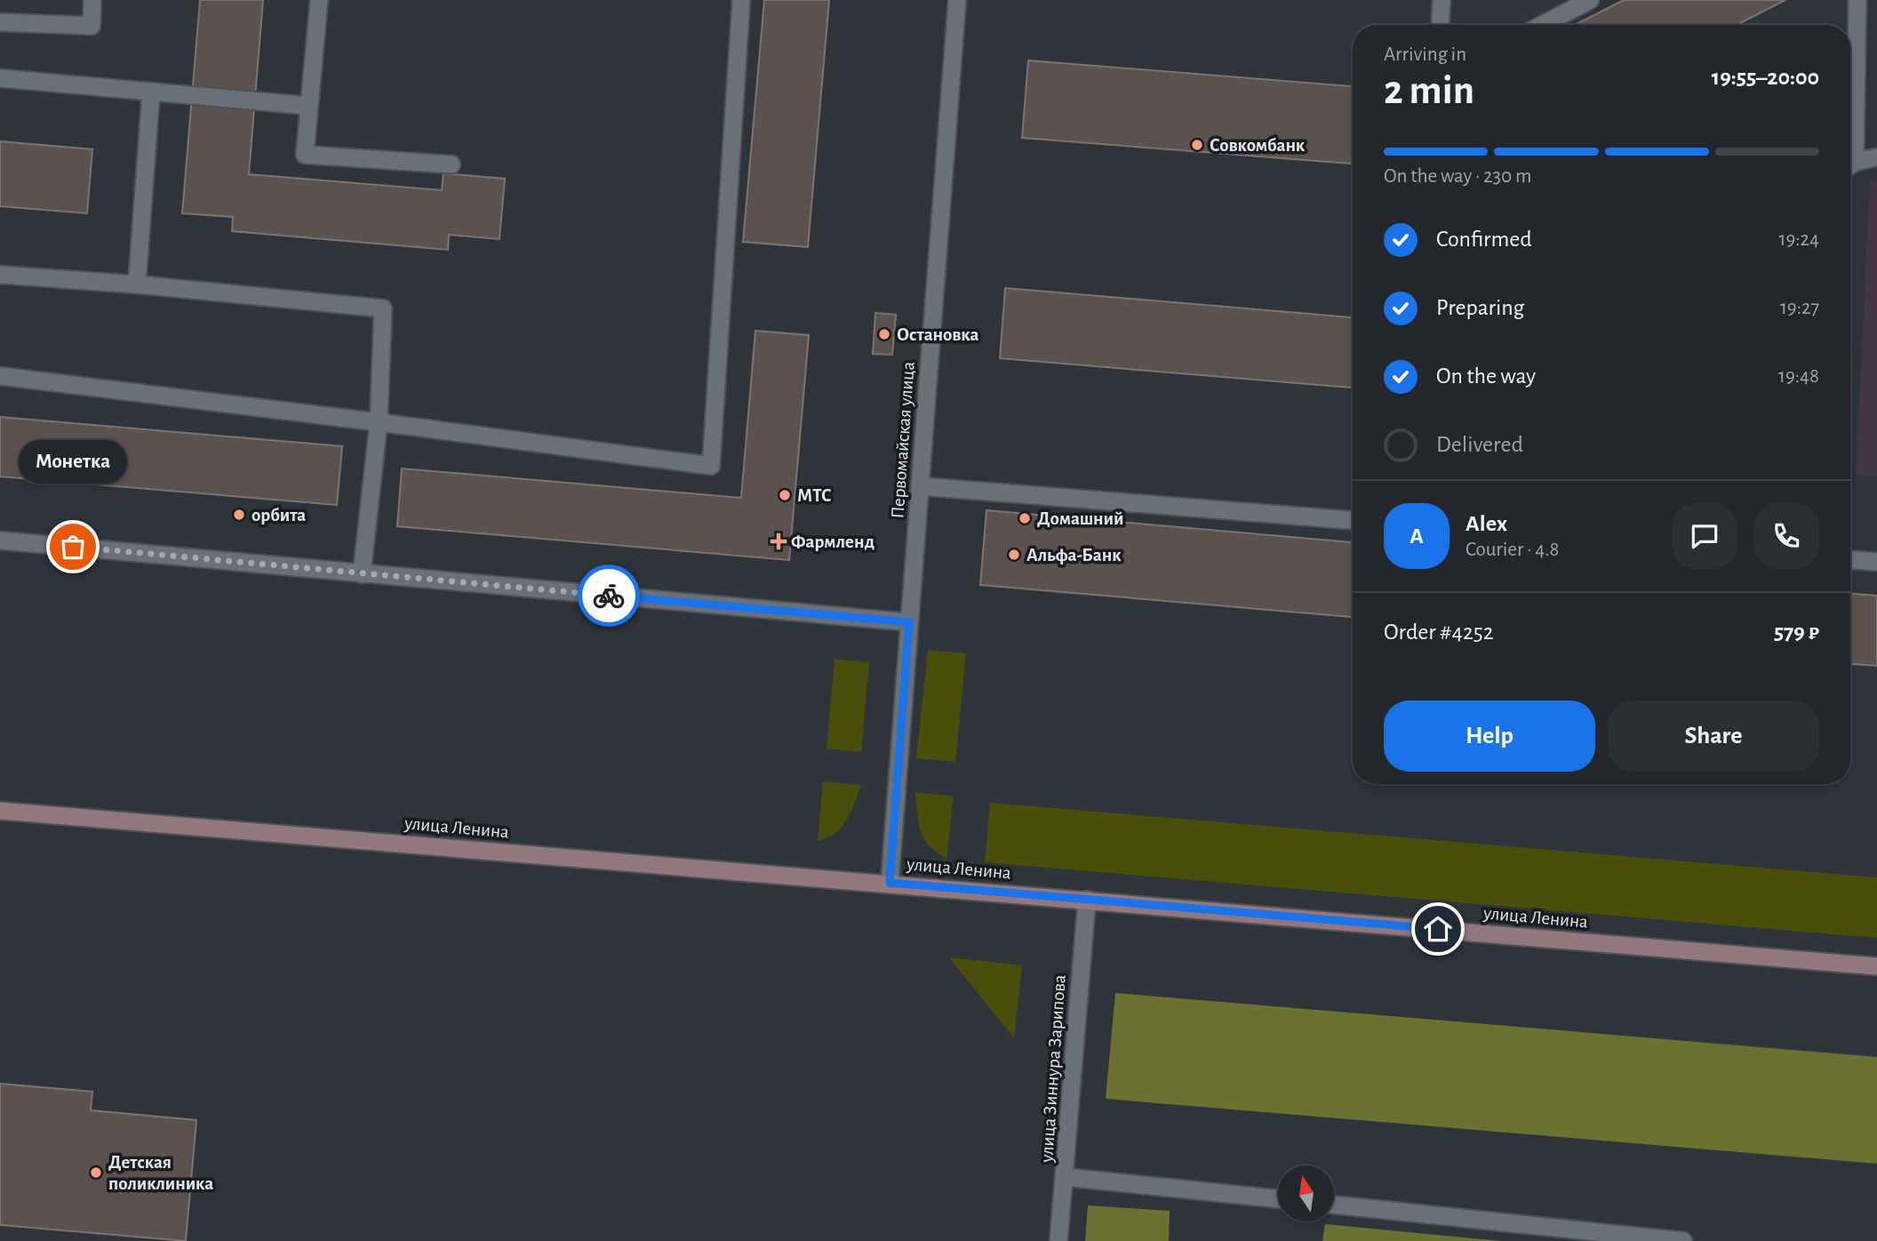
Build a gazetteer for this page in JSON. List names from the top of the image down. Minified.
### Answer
{"streets":{"main road":["улица Ленина"],"street":["Первомайская улица","улица Зиннура Зарипова"]},"crossings":[["Первомайская улица","улица Ленина"],["улица Ленина","улица Зиннура Зарипова"]],"places":{"other":["Совкомбанк","Остановка","МТС","орбита","Домашний","Монетка","Альфа-Банк","Детская поликлиника"],"health":["Фармленд"]},"north":"top","page":{"heading":["2 min","Arriving in","19:55–20:00"],"panel":["Alex","Courier · 4.8","Order #4252","579 ₽"],"bar":"On the way · 230 m","list":[["Confirmed","19:24"],["Preparing","19:27"],["On the way","19:48"],"Delivered"],"bubble":"Монетка","round":"A","buttons":["Help","Share"]}}
